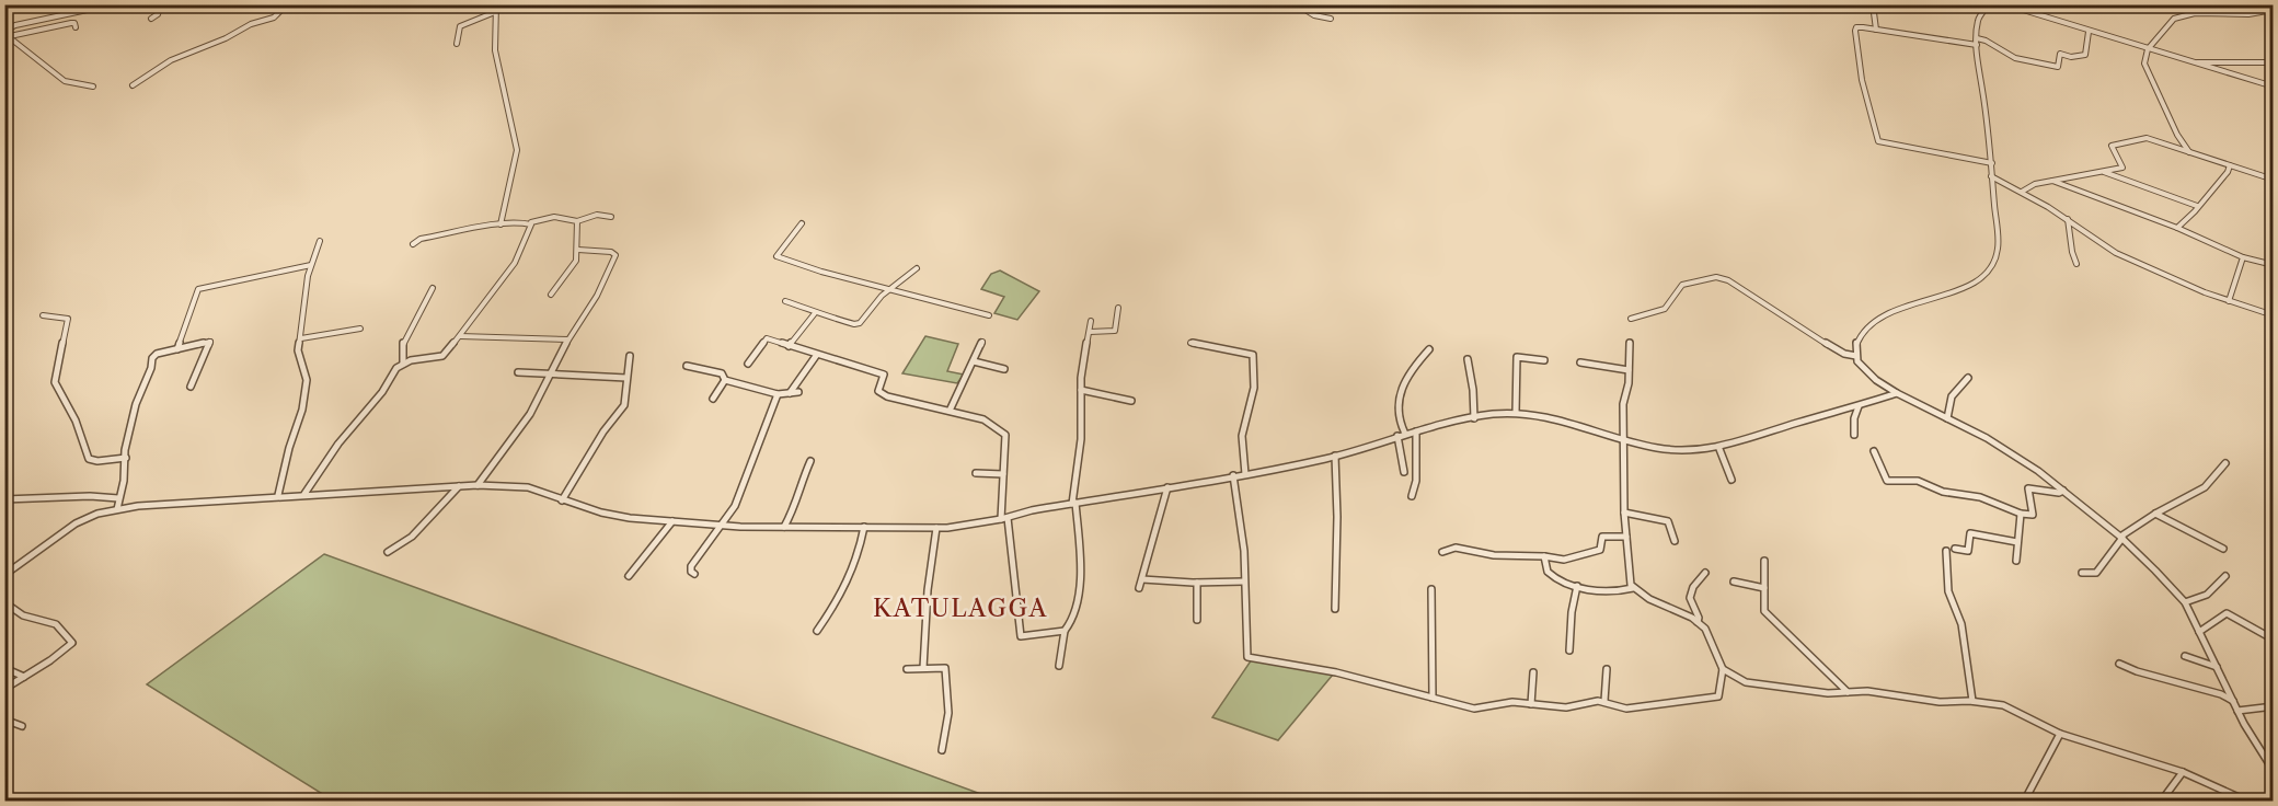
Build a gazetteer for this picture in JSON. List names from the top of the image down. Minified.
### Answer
{"districts":["KATULAGGA"]}
